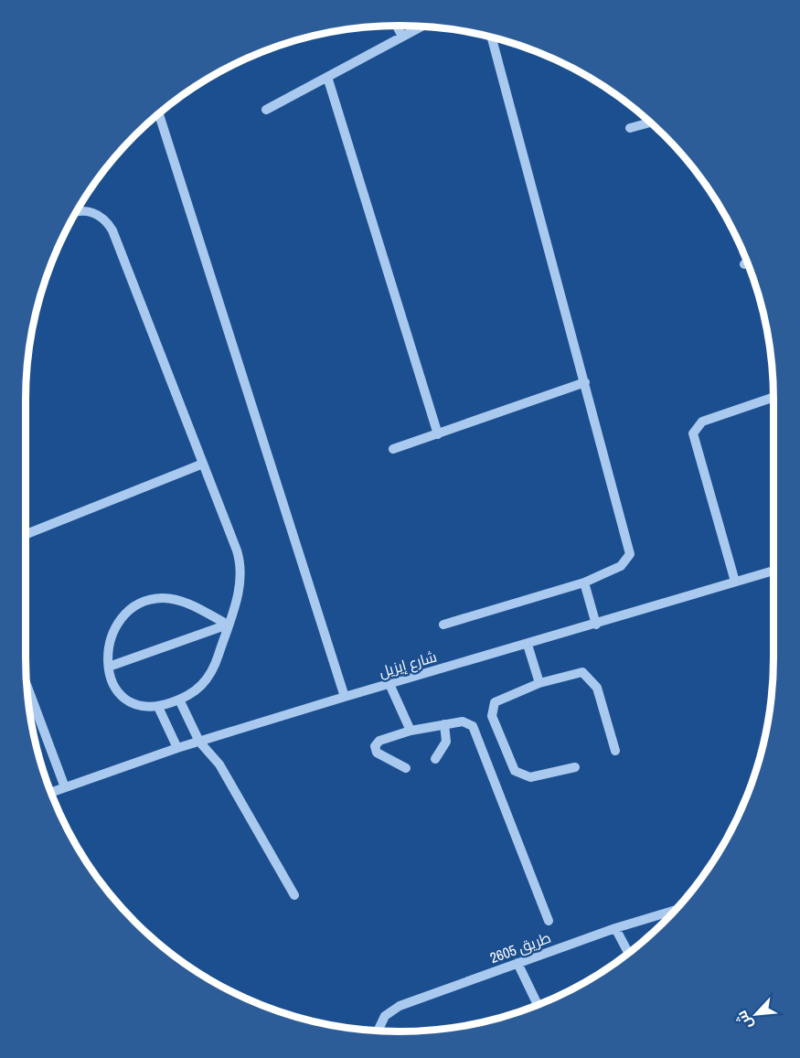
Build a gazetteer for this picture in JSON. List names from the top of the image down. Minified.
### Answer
{"streets":{"street":["شارع إيزيل","طريق 2605"]},"north":"bottom left"}
